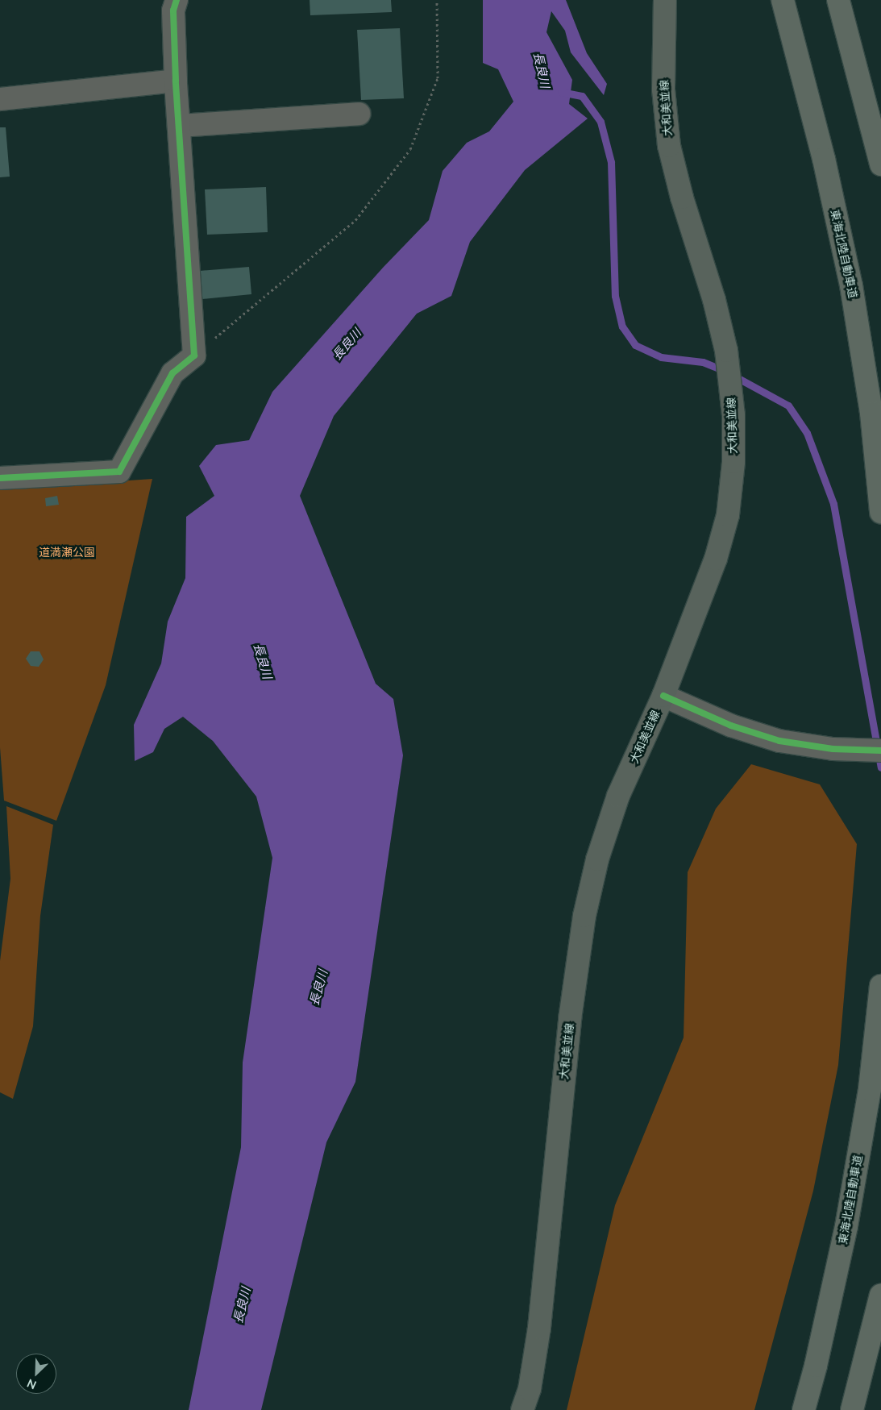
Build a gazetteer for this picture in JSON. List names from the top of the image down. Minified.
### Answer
{"streets":{"highway":["東海北陸自動車道"],"main road":["大和美並線"]},"water":["長良川"],"parks":["道満瀬公園"],"north":"bottom left"}
